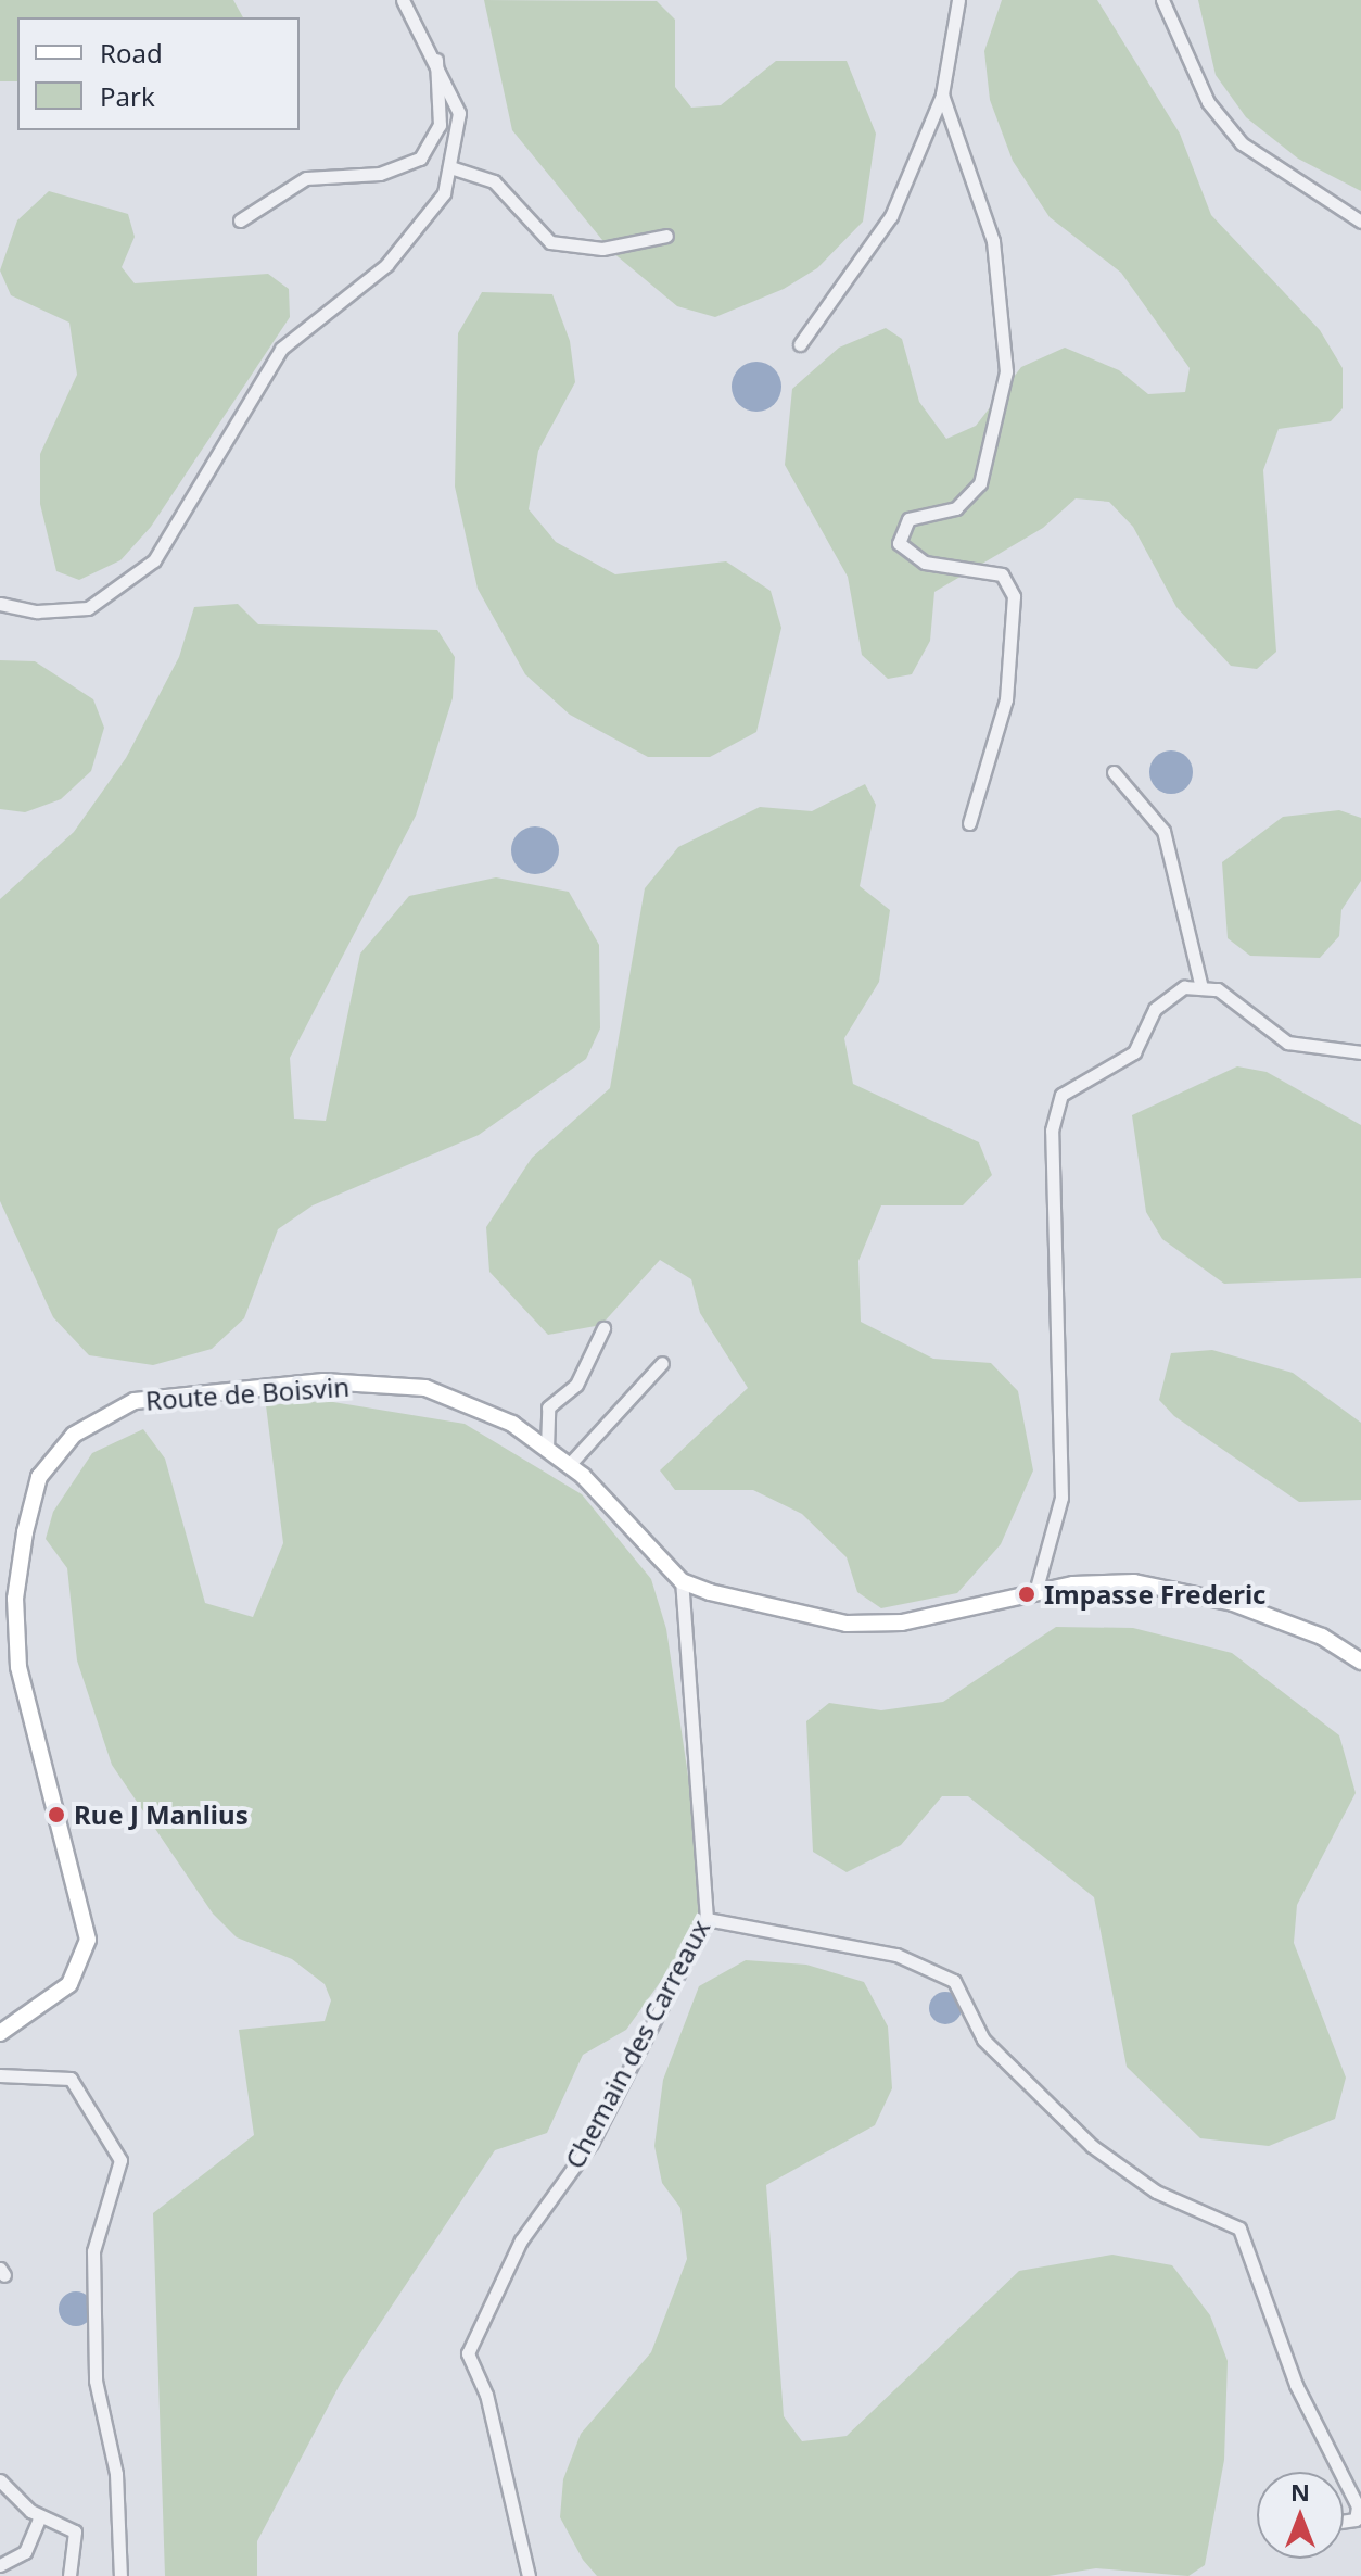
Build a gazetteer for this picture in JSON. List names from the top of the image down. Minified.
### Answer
{"streets":{"main road":["Route de Boisvin"],"street":["Chemain des Carreaux"]},"crossings":[["Route de Boisvin","Chemain des Carreaux"]],"places":["Impasse Frederic","Rue J Manlius"],"legend":["Road","Park"],"north":"top"}
